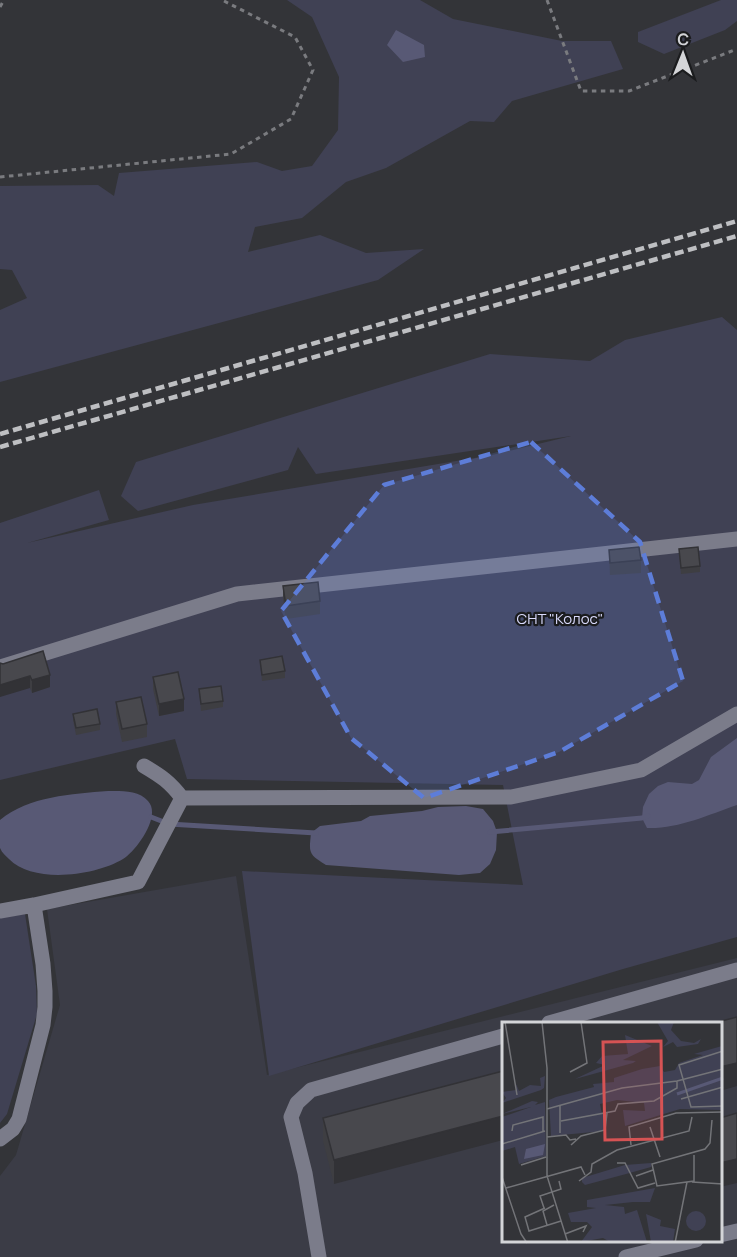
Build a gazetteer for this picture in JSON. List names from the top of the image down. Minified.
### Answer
{"parks":["СНТ \"Колос\""],"north":"top"}
